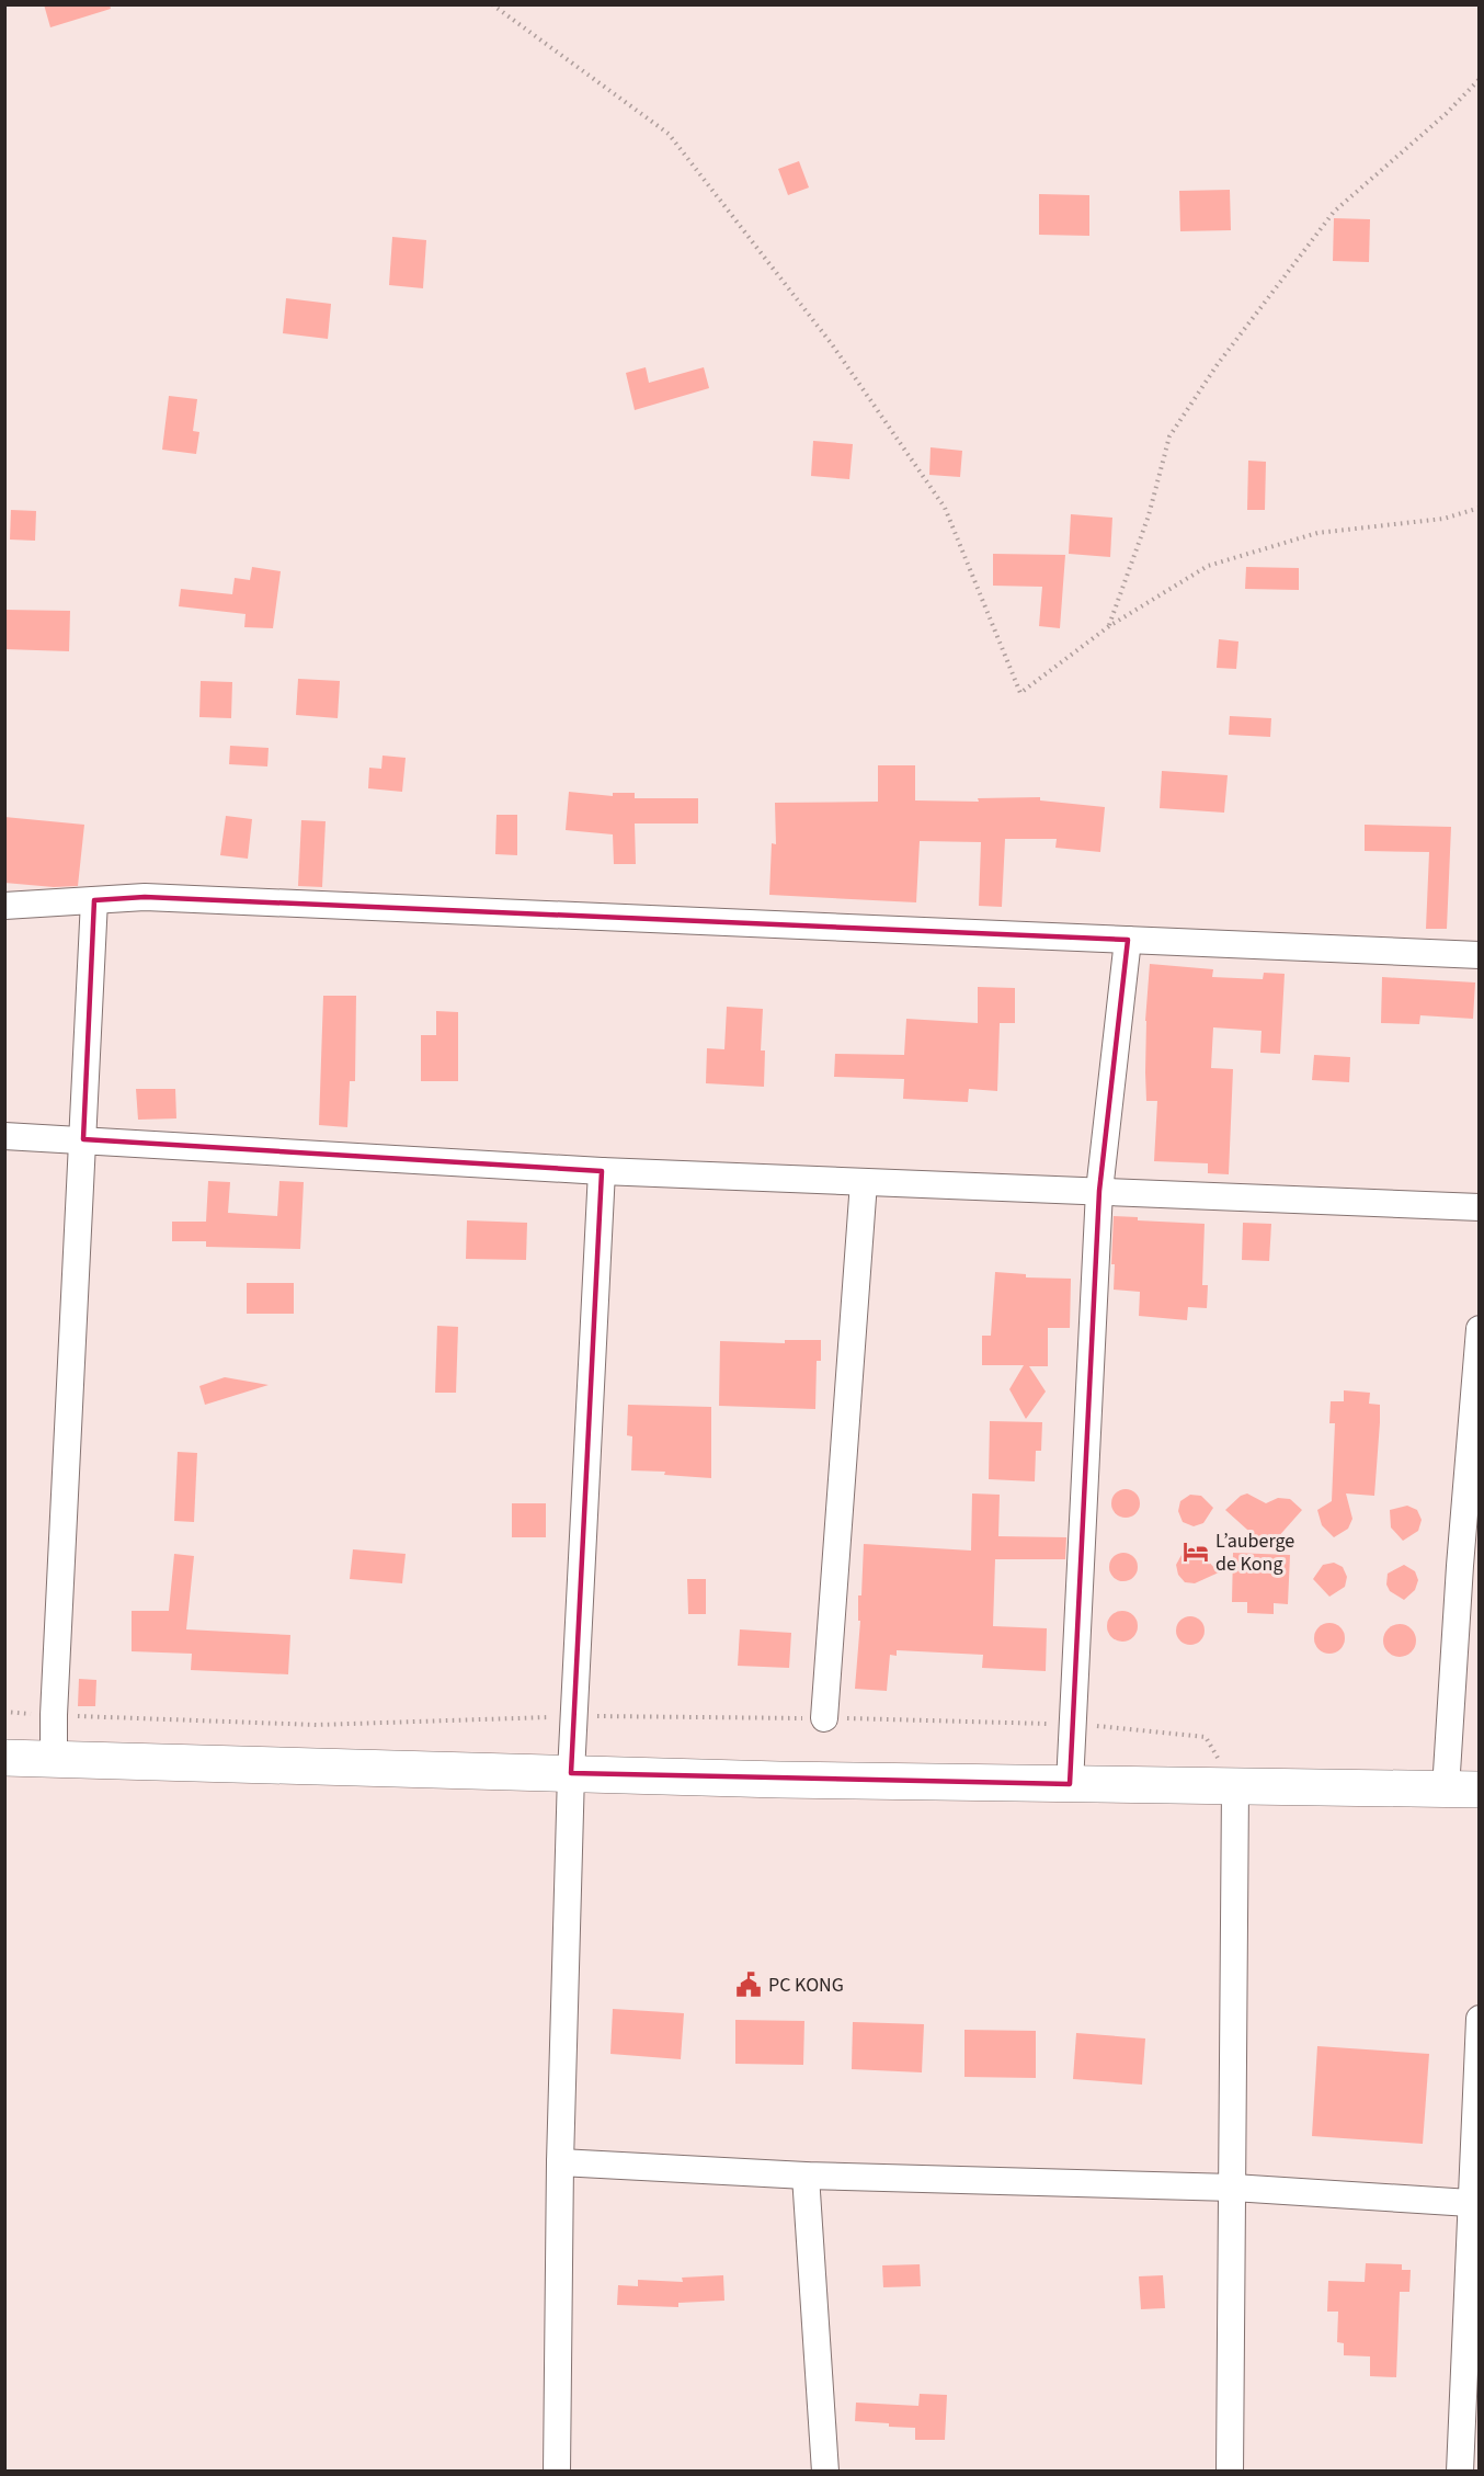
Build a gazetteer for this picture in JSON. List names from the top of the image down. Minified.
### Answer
{"places":{"hotel":["L’auberge de Kong"],"public building":["PC KONG"]}}
